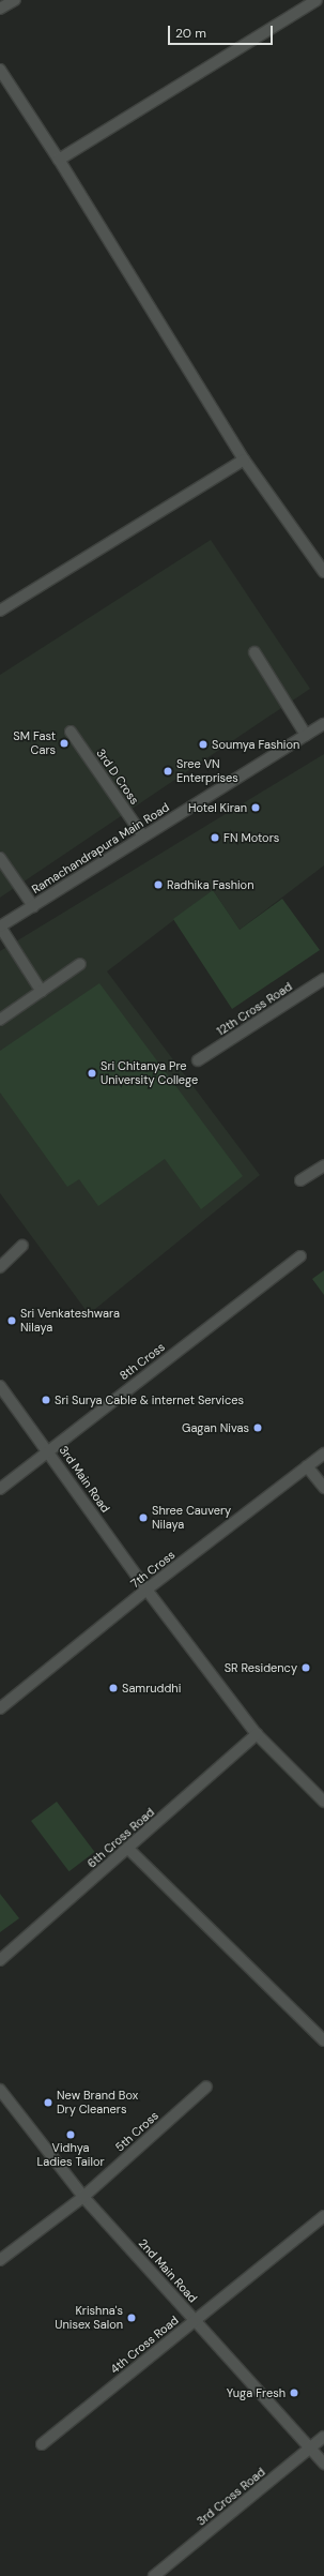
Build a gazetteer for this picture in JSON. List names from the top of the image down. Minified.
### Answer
{"streets":{"street":["3rd D Cross","Ramachandrapura Main Road","12th Cross Road","8th Cross","3rd Main Road","7th Cross","6th Cross Road","5th Cross","2nd Main Road","4th Cross Road","3rd Cross Road"]},"crossings":[["3rd D Cross","Ramachandrapura Main Road"],["8th Cross","3rd Main Road"],["3rd Main Road","7th Cross"],["3rd Main Road","6th Cross Road"],["5th Cross","2nd Main Road"],["2nd Main Road","4th Cross Road"],["2nd Main Road","3rd Cross Road"]],"places":["SM Fast Cars","Soumya Fashion","Sree VN Enterprises","Hotel Kiran","FN Motors","Radhika Fashion","Sri Chitanya Pre University College","Sri Venkateshwara Nilaya","Sri Surya Cable & internet Services","Gagan Nivas","Shree Cauvery Nilaya","SR Residency","Samruddhi","New Brand Box Dry Cleaners","Vidhya Ladies Tailor","Krishna's Unisex Salon","Yuga Fresh"],"scale_bar":"20 m"}
